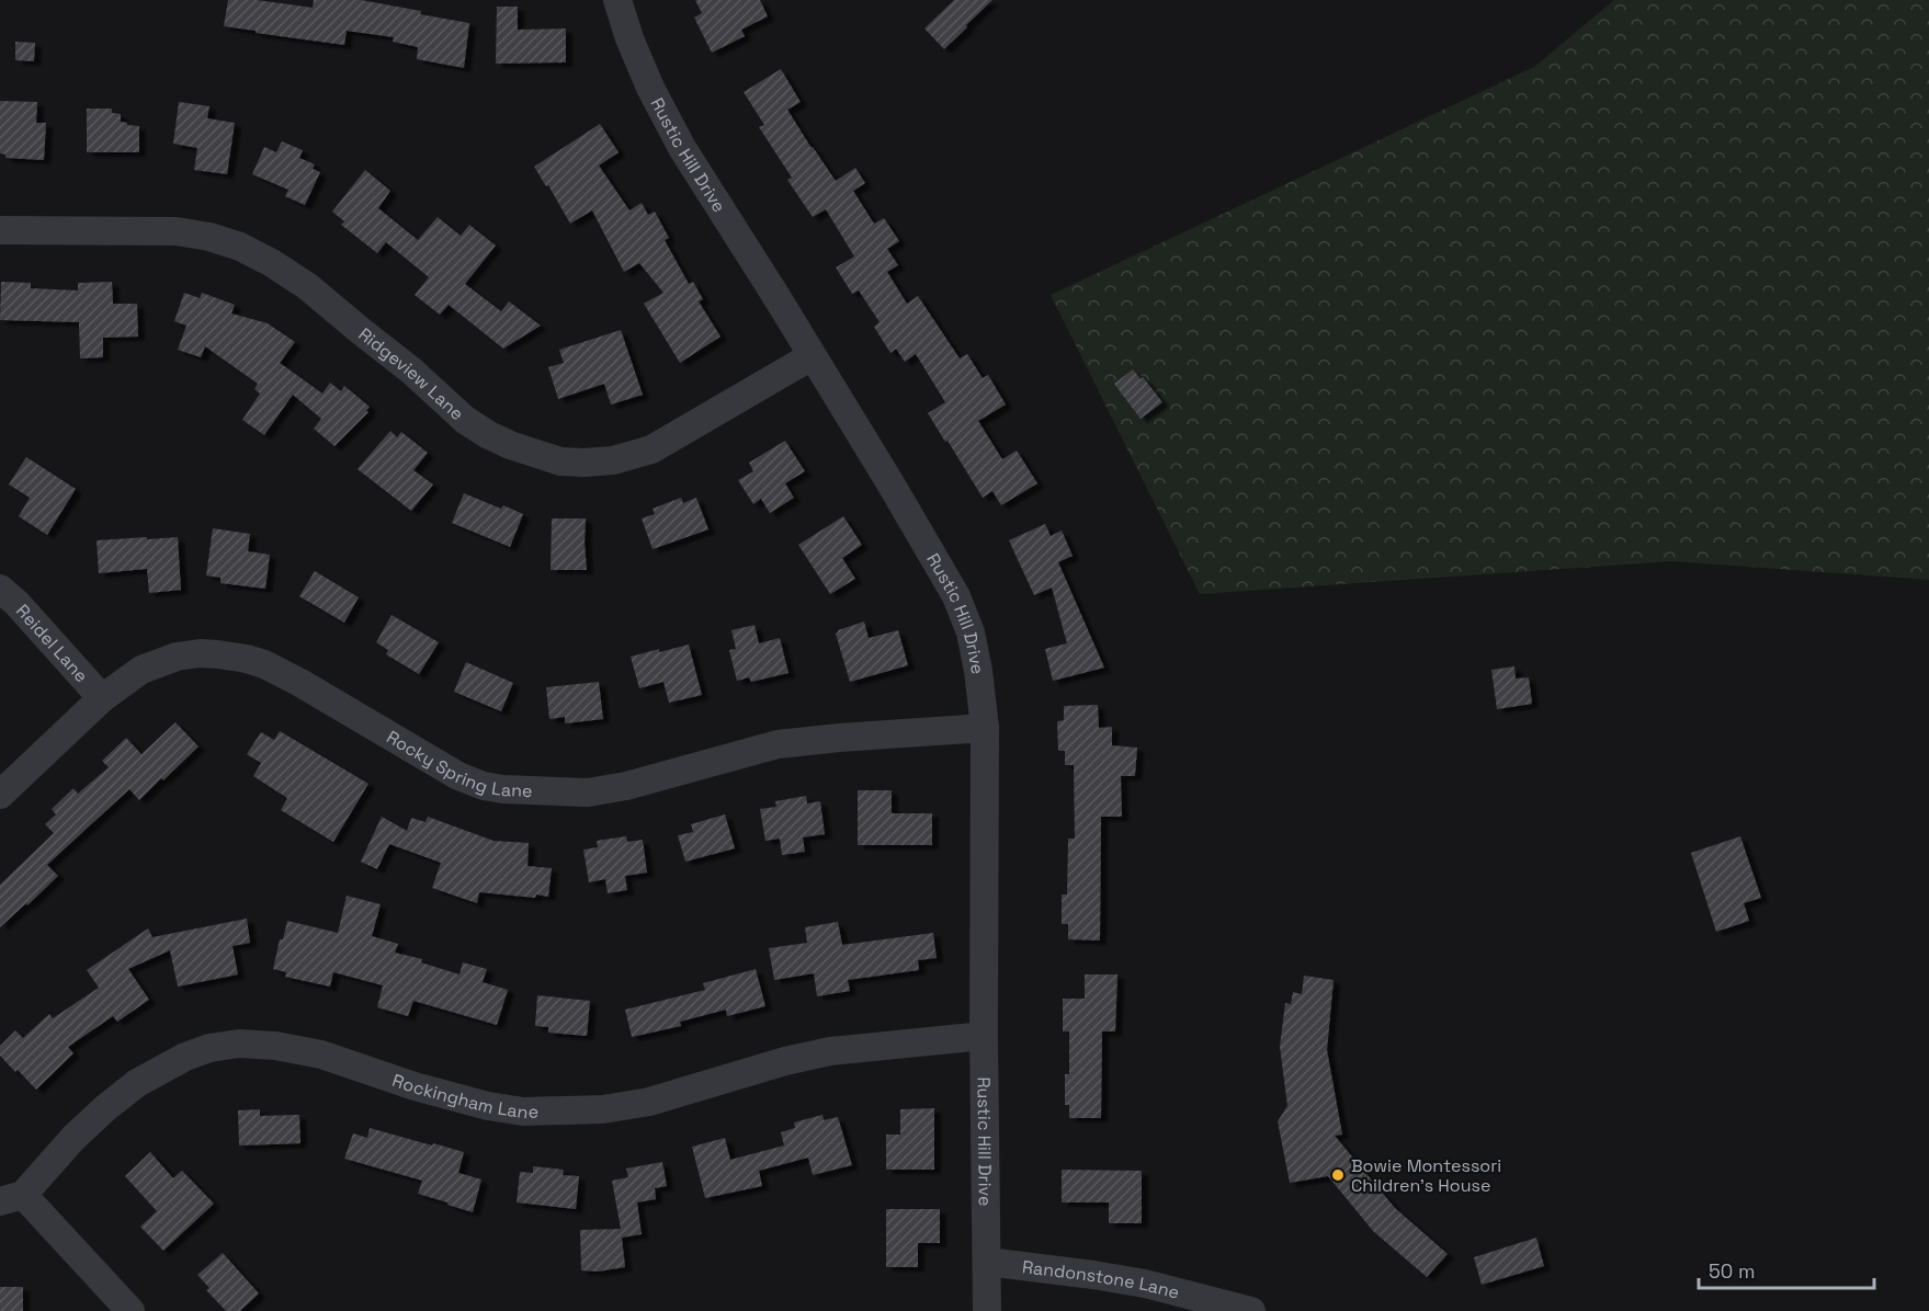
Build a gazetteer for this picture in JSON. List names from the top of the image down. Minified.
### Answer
{"streets":{"street":["Rustic Hill Drive","Ridgeview Lane","Reidel Lane","Rocky Spring Lane","Rockingham Lane","Randonstone Lane"]},"crossings":[["Rustic Hill Drive","Ridgeview Lane"],["Rustic Hill Drive","Rocky Spring Lane"],["Rustic Hill Drive","Rockingham Lane"],["Rustic Hill Drive","Randonstone Lane"],["Reidel Lane","Rocky Spring Lane"]],"places":["Bowie Montessori Children's House"],"scale_bar":"50 m"}
